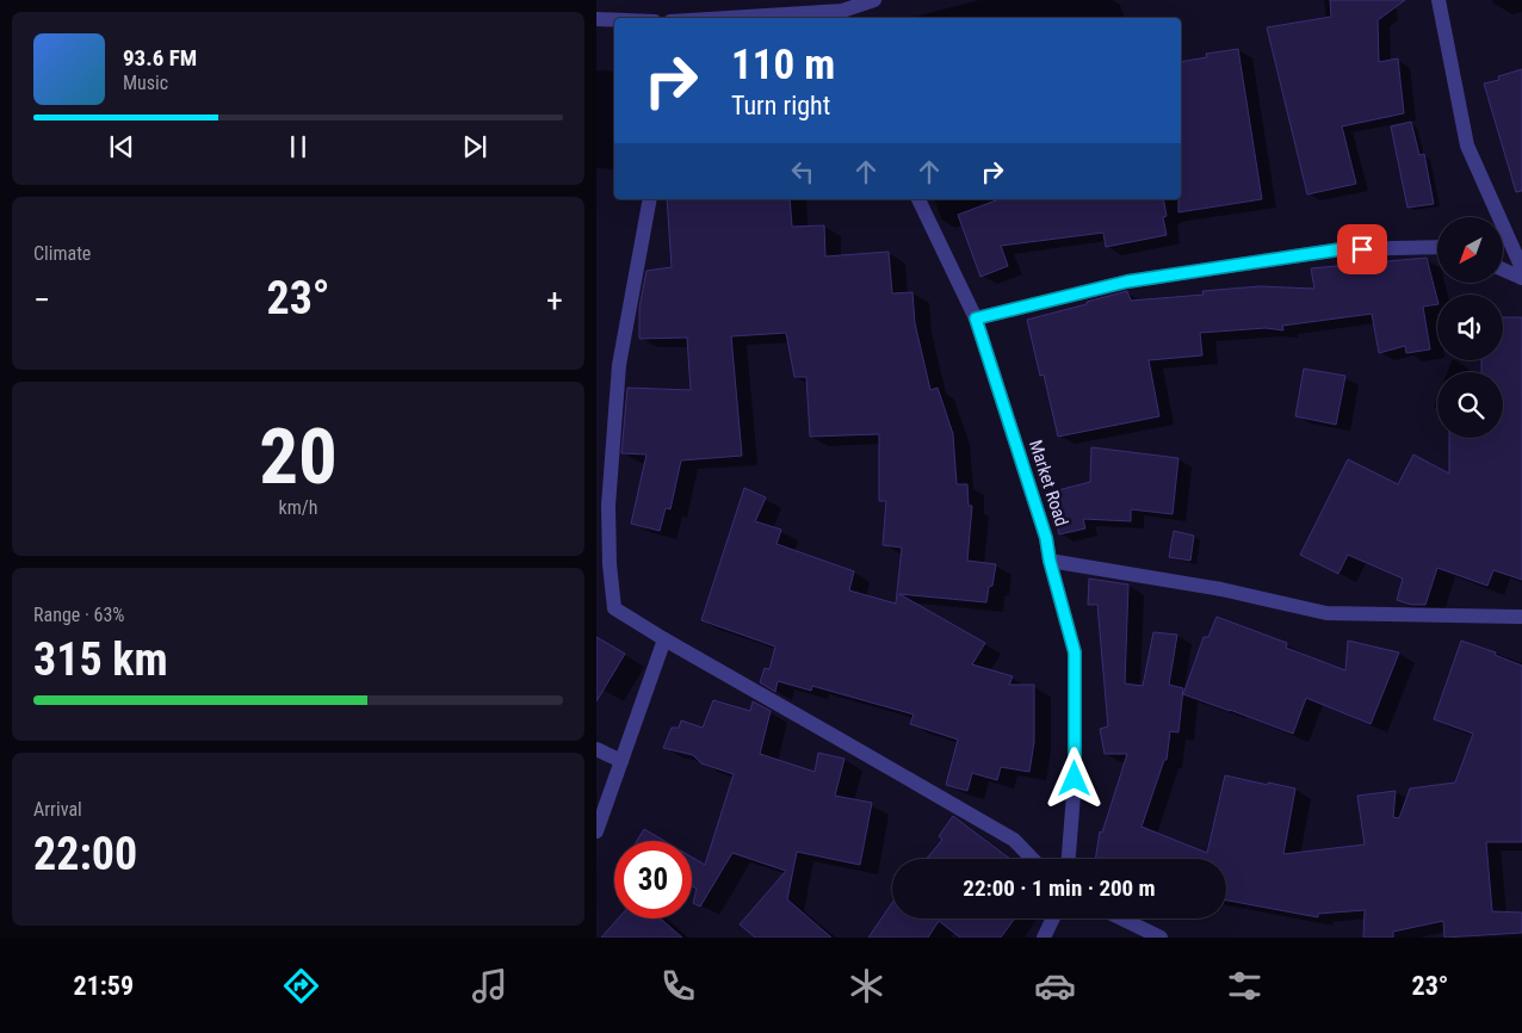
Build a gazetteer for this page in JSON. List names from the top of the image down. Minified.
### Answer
{"streets":{"street":["Market Road"]},"north":"bottom left","page":{"turn":["110 m","Turn right"],"song":["93.6 FM","Music"],"tile":["Climate",["20","km/h"],["Range · 63%","315 km"],["Arrival","22:00"]],"heat":["−","23°","+"],"limit":"30","trip":"22:00 · 1 min · 200 m","tabs":["21:59","23°"]}}
